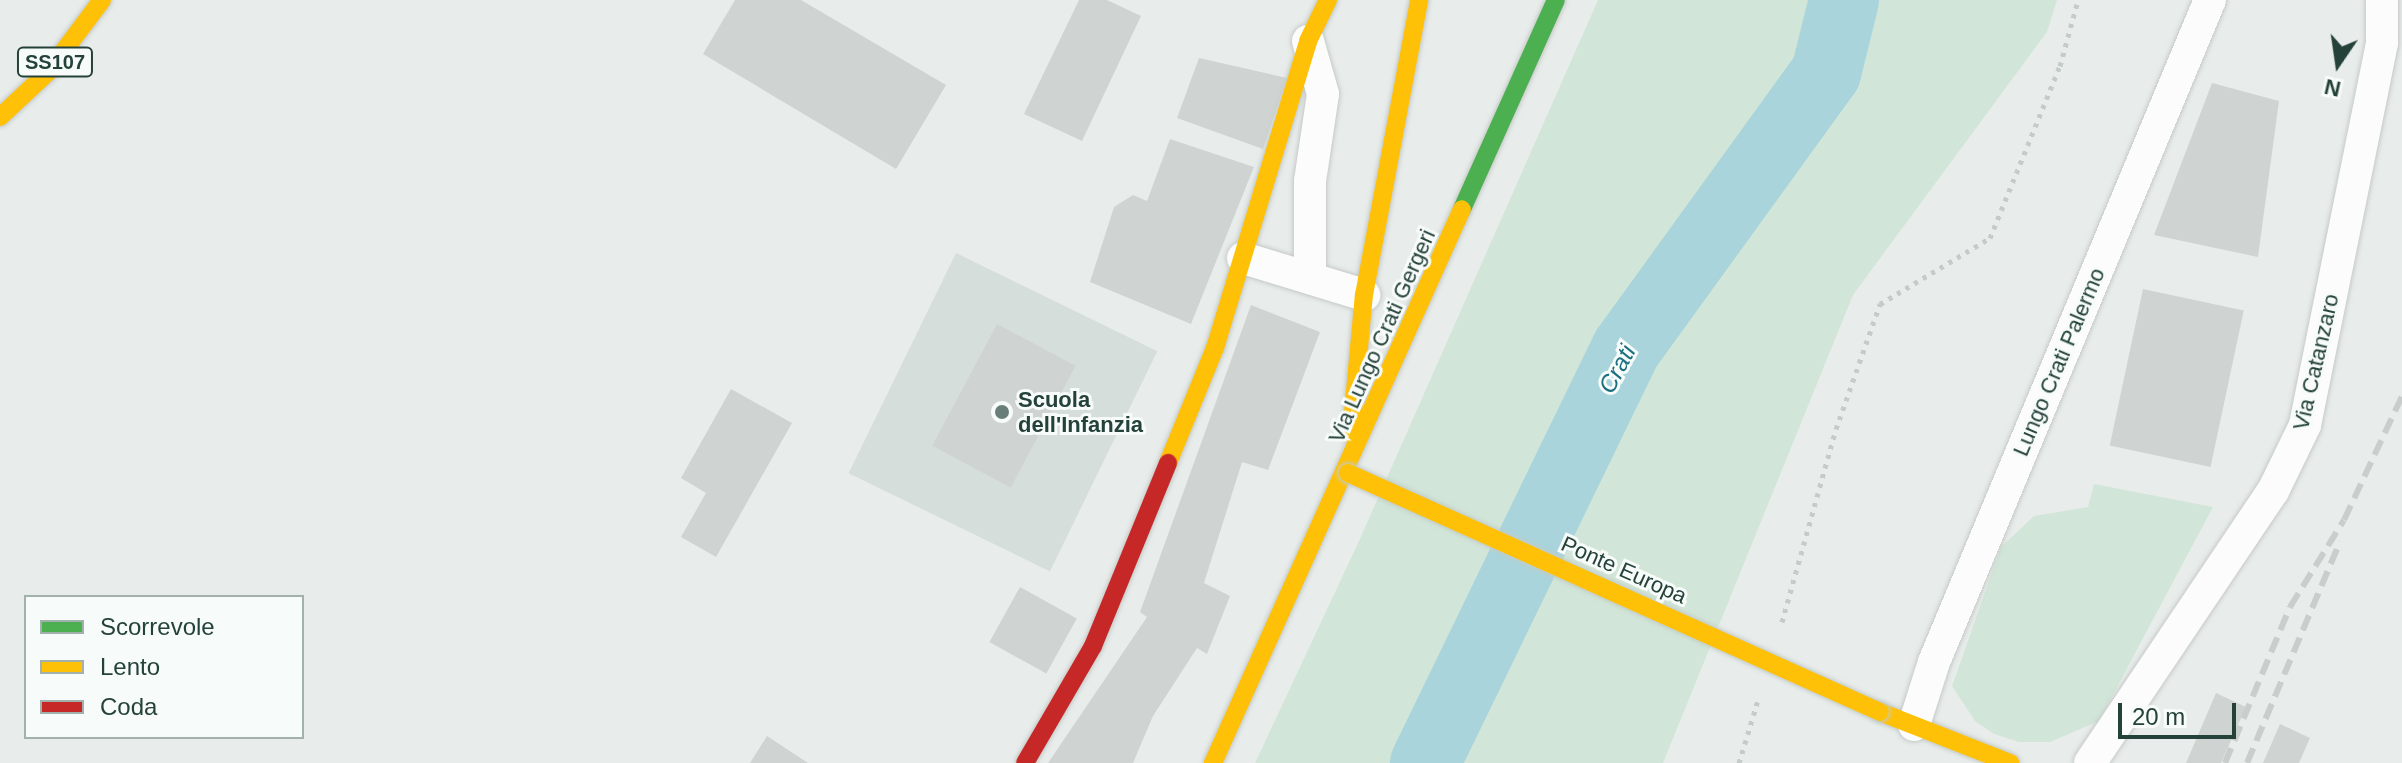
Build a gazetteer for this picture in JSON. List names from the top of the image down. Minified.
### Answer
{"streets":{"street":["SS107","Via Lungo Crati Gergeri","Lungo Crati Palermo","Via Catanzaro","Ponte Europa"]},"crossings":[["Via Lungo Crati Gergeri","Ponte Europa"],["Lungo Crati Palermo","Ponte Europa"]],"water":["Crati"],"places":["Scuola dell'Infanzia"],"legend":["Scorrevole","Lento","Coda"],"scale_bar":"20 m","north":"bottom"}
